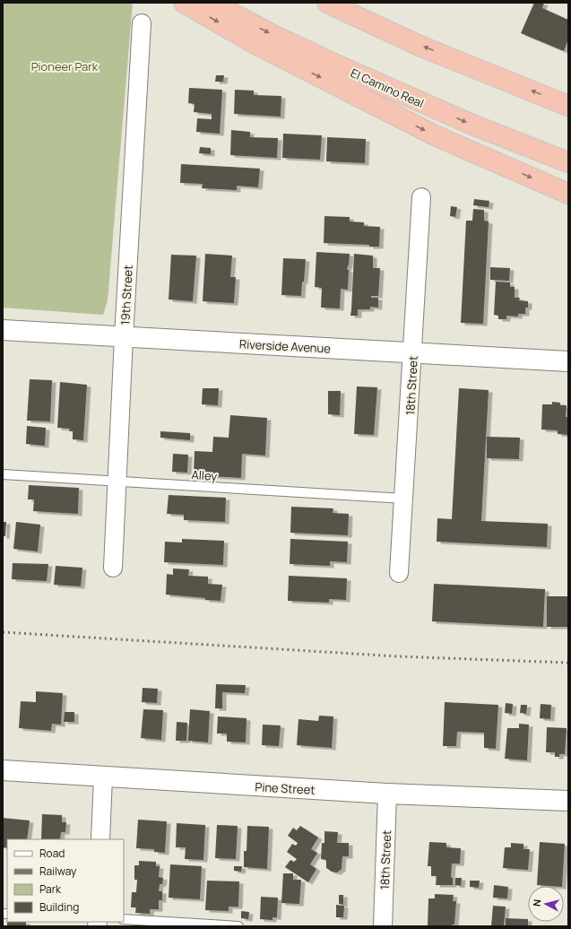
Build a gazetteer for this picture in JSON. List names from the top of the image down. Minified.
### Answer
{"streets":{"highway":["El Camino Real"],"main road":["Riverside Avenue","Pine Street"],"street":["19th Street","18th Street"],"lane":["Alley"]},"crossings":[["19th Street","Riverside Avenue"],["19th Street","Alley"],["Riverside Avenue","18th Street"],["18th Street","Alley"],["18th Street","Pine Street"]],"parks":["Pioneer Park"],"legend":["Road","Railway","Park","Building"],"north":"left"}
